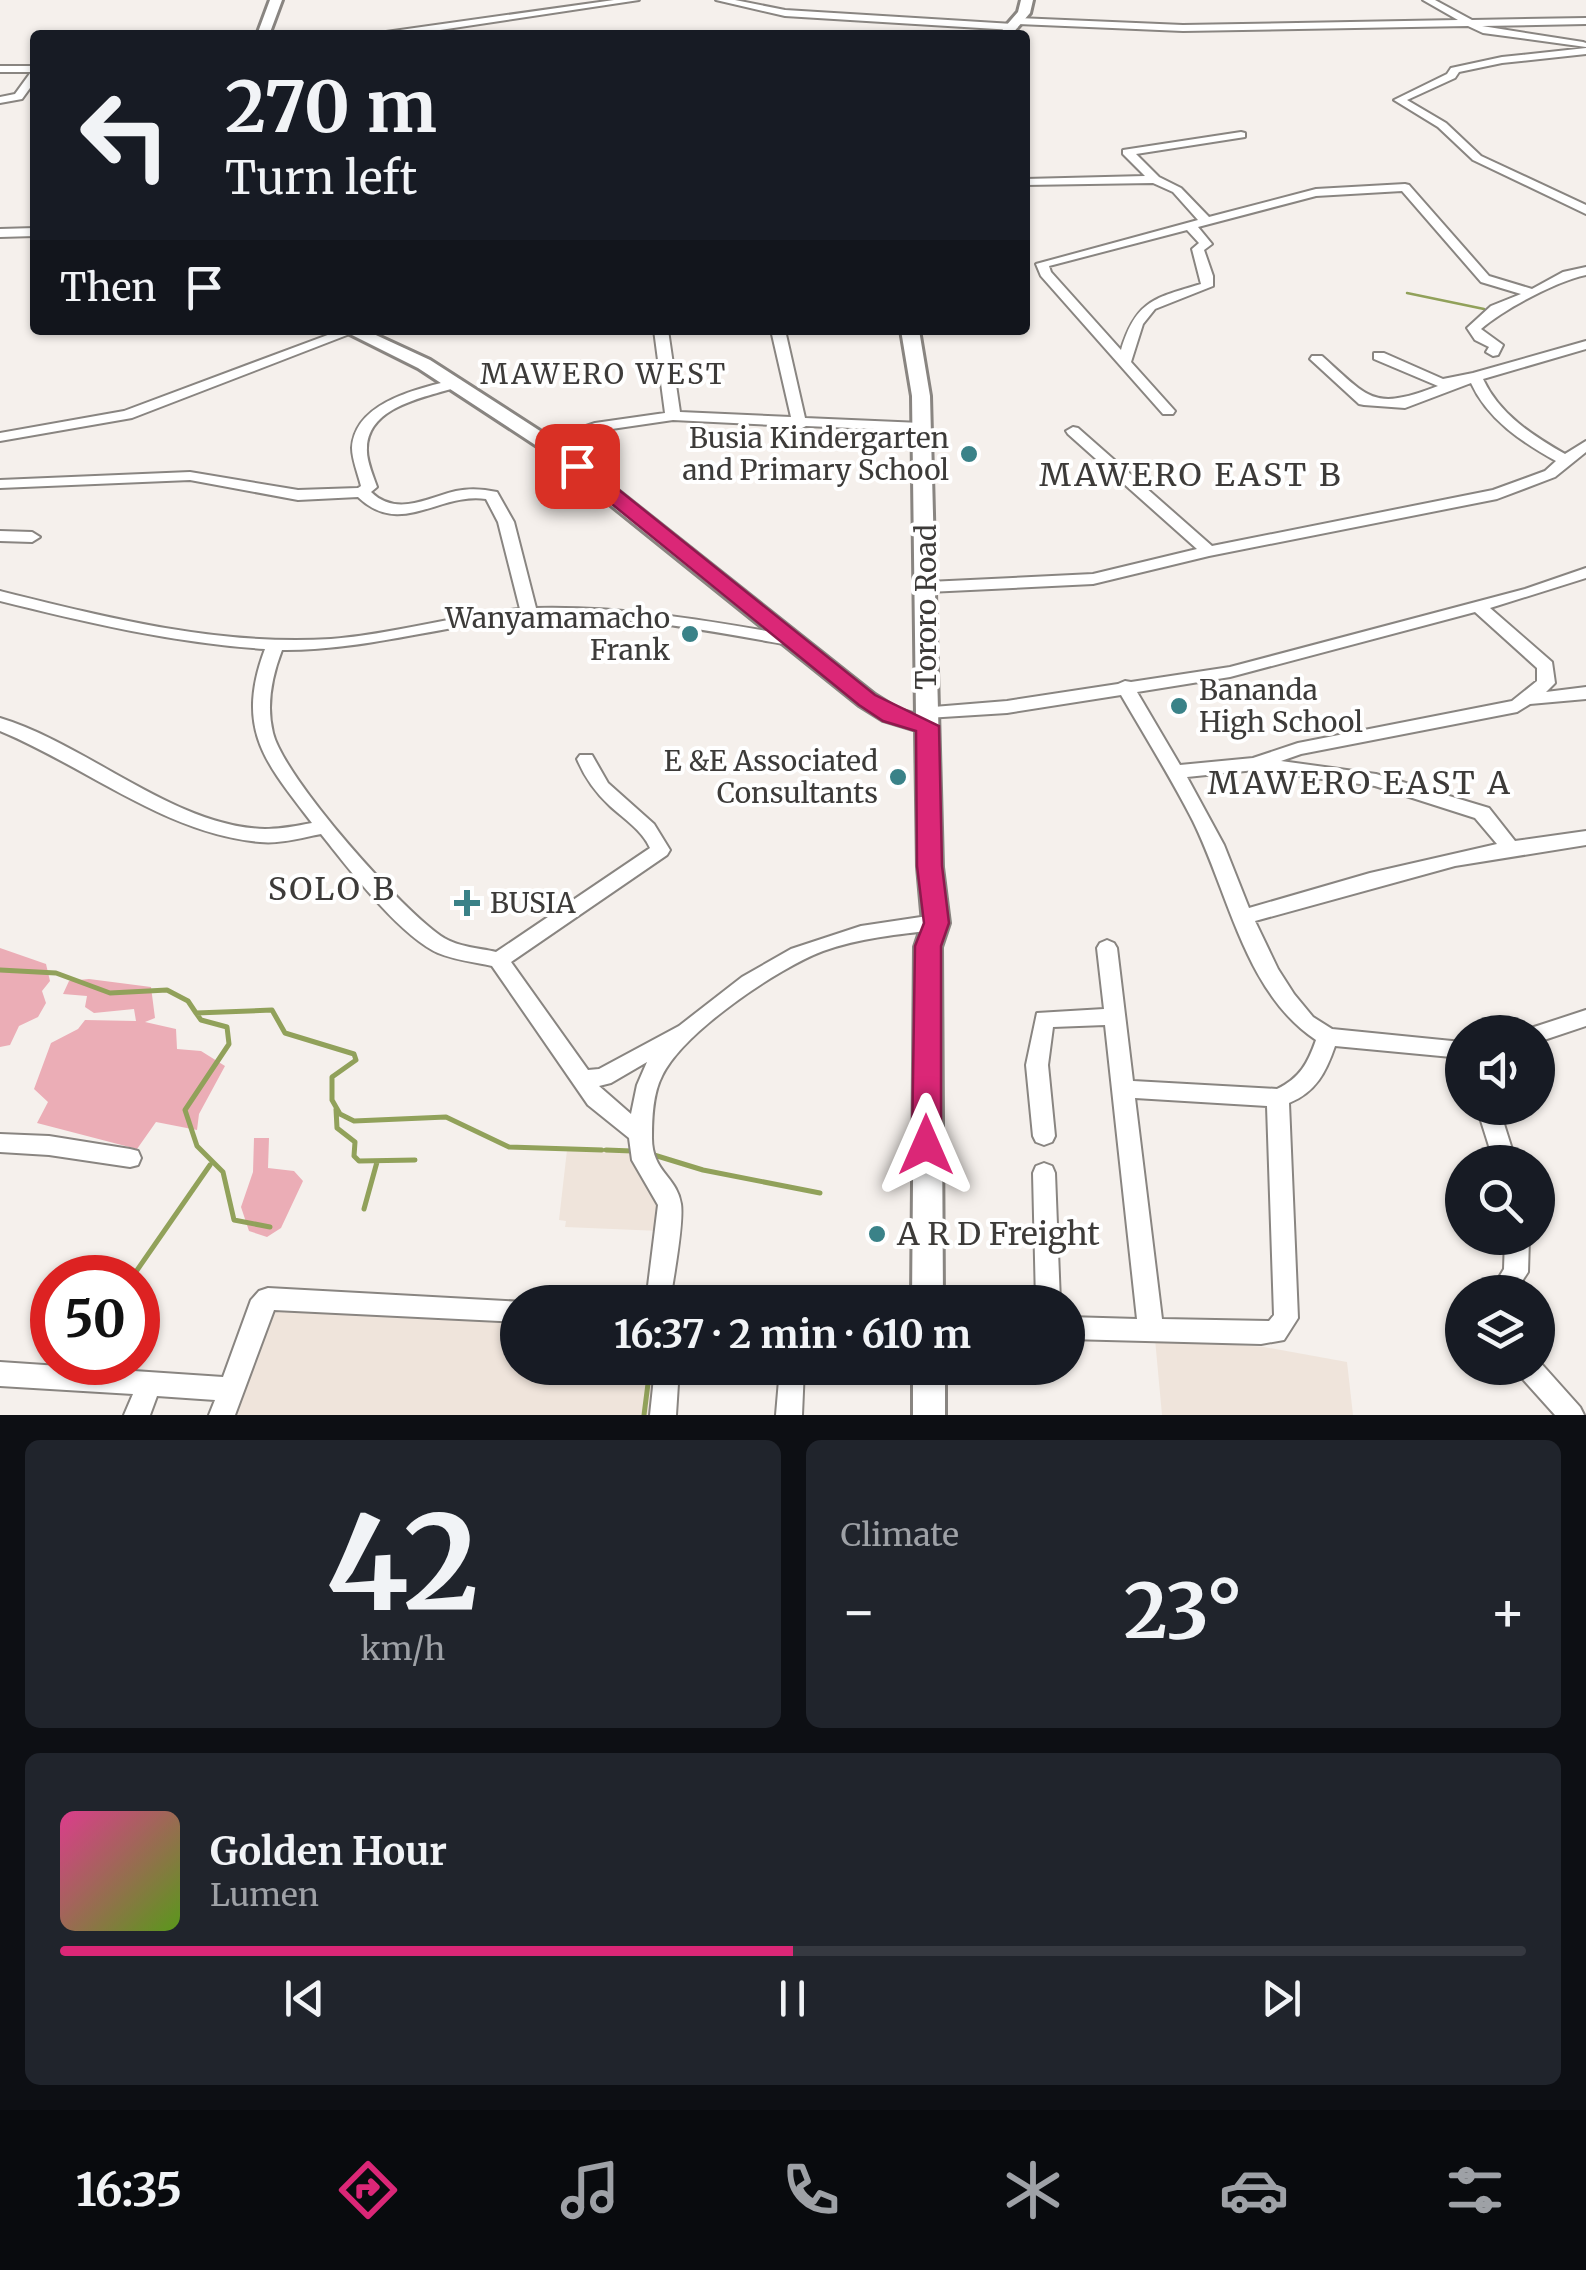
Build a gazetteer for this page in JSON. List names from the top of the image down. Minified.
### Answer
{"streets":{"main road":["Tororo Road"]},"districts":["MAWERO WEST","MAWERO EAST B","MAWERO EAST A","SOLO B"],"places":{"other":["Busia Kindergarten and Primary School","Wanyamamacho Frank","Bananda High School","E &E Associated Consultants","A R D Freight"],"health":["BUSIA"]},"page":{"turn":["270 m","Turn left"],"then":"Then","limit":"50","trip":"16:37 · 2 min · 610 m","tile":[["42","km/h"],"Climate"],"heat":["−","23°","+"],"song":["Golden Hour","Lumen"],"tabs":"16:35"}}
